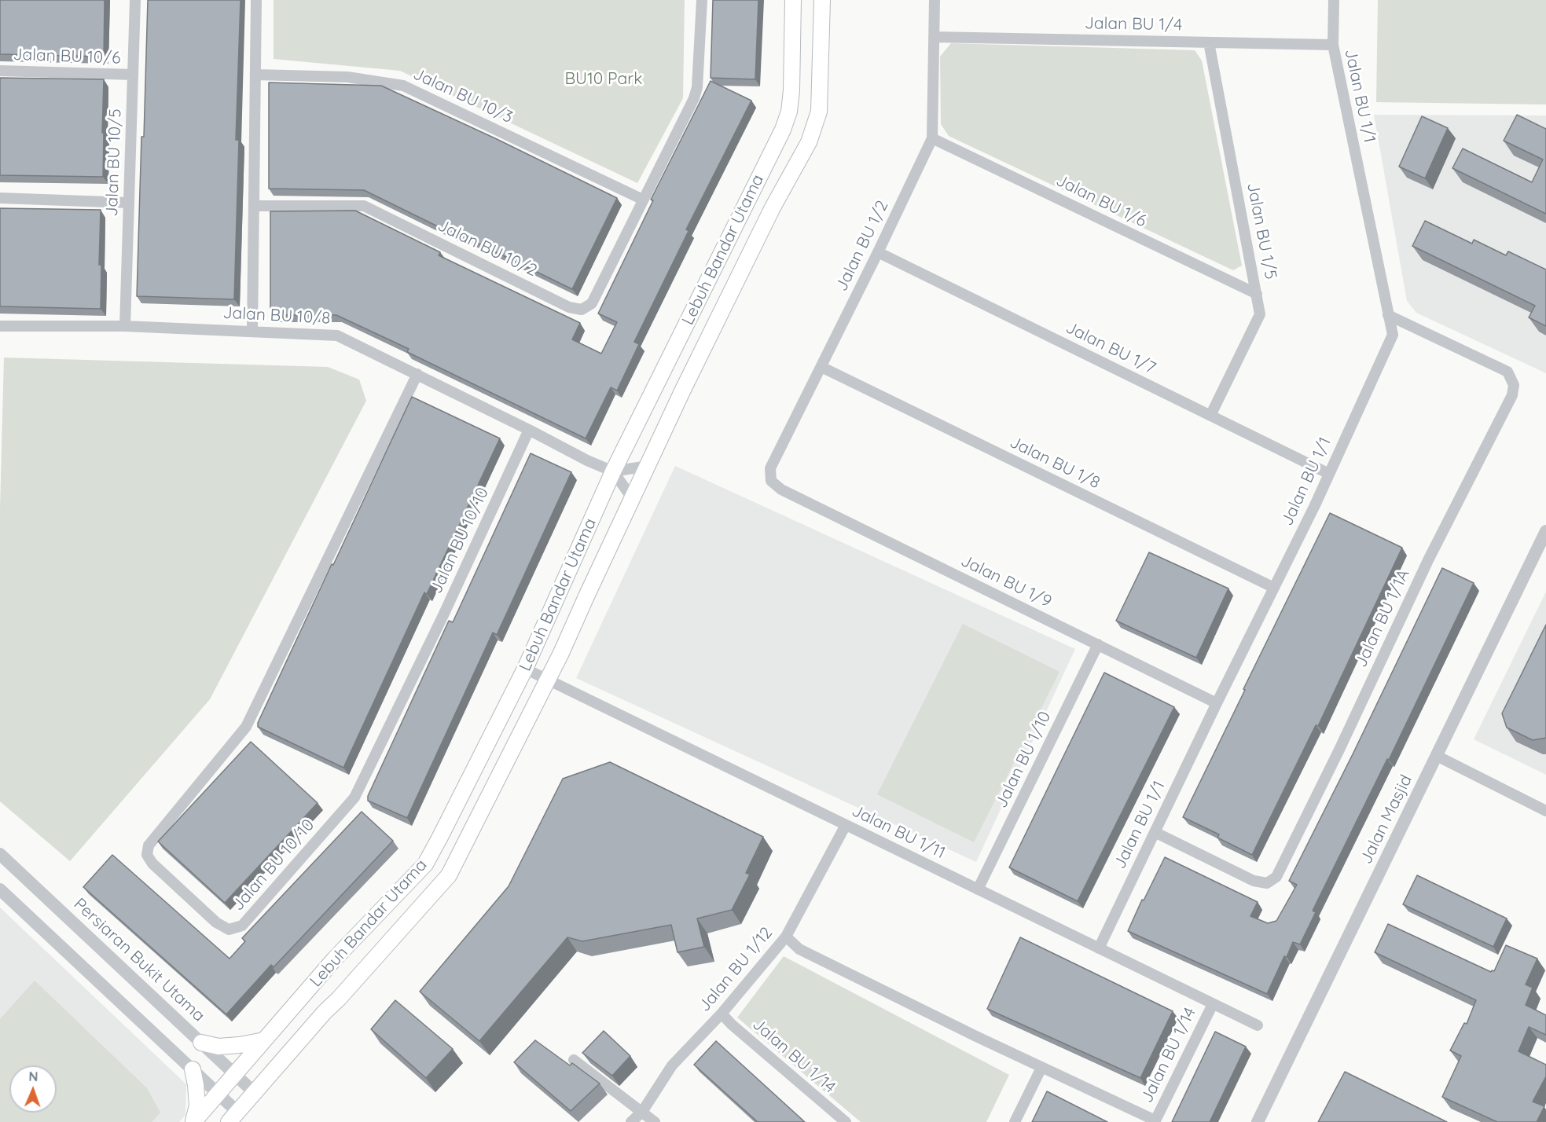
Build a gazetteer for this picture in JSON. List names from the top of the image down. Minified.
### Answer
{"streets":{"main road":["Lebuh Bandar Utama"],"street":["Jalan BU 1/4","Jalan BU 10/6","Jalan BU 10/3","Jalan BU 1/1","Jalan BU 10/5","Jalan BU 1/6","Jalan BU 1/5","Jalan BU 1/2","Jalan BU 10/2","Jalan BU 10/8","Jalan BU 1/7","Jalan BU 1/8","Jalan BU 10/10","Jalan BU 1/9","Jalan BU 1/1A","Jalan BU 1/10","Jalan Masjid","Jalan BU 1/11","Persiaran Bukit Utama","Jalan BU 1/12","Jalan BU 1/14"]},"crossings":[["Jalan BU 1/4","Jalan BU 1/1"],["Jalan BU 1/4","Jalan BU 1/5"],["Jalan BU 1/4","Jalan BU 1/2"],["Jalan BU 10/6","Jalan BU 10/5"],["Jalan BU 10/3","Jalan BU 10/2"],["Jalan BU 1/1","Jalan BU 1/7"],["Jalan BU 1/1","Jalan BU 1/8"],["Jalan BU 1/1","Jalan BU 1/9"],["Jalan BU 1/1","Jalan BU 1/1A"],["Jalan BU 1/1","Jalan BU 1/11"],["Jalan BU 10/5","Jalan BU 10/8"],["Jalan BU 1/6","Jalan BU 1/5"],["Jalan BU 1/6","Jalan BU 1/2"],["Jalan BU 1/5","Jalan BU 1/7"],["Jalan BU 1/2","Jalan BU 1/7"],["Jalan BU 1/2","Jalan BU 1/8"],["Jalan BU 1/2","Jalan BU 1/9"],["Lebuh Bandar Utama","Jalan BU 1/11"],["Lebuh Bandar Utama","Persiaran Bukit Utama"],["Jalan BU 10/8","Jalan BU 10/10"],["Jalan BU 1/9","Jalan BU 1/10"],["Jalan BU 1/10","Jalan BU 1/11"],["Jalan BU 1/11","Jalan BU 1/12"],["Jalan BU 1/11","Jalan BU 1/14"],["Jalan BU 1/12","Jalan BU 1/14"]],"parks":["BU10 Park"],"north":"top"}
